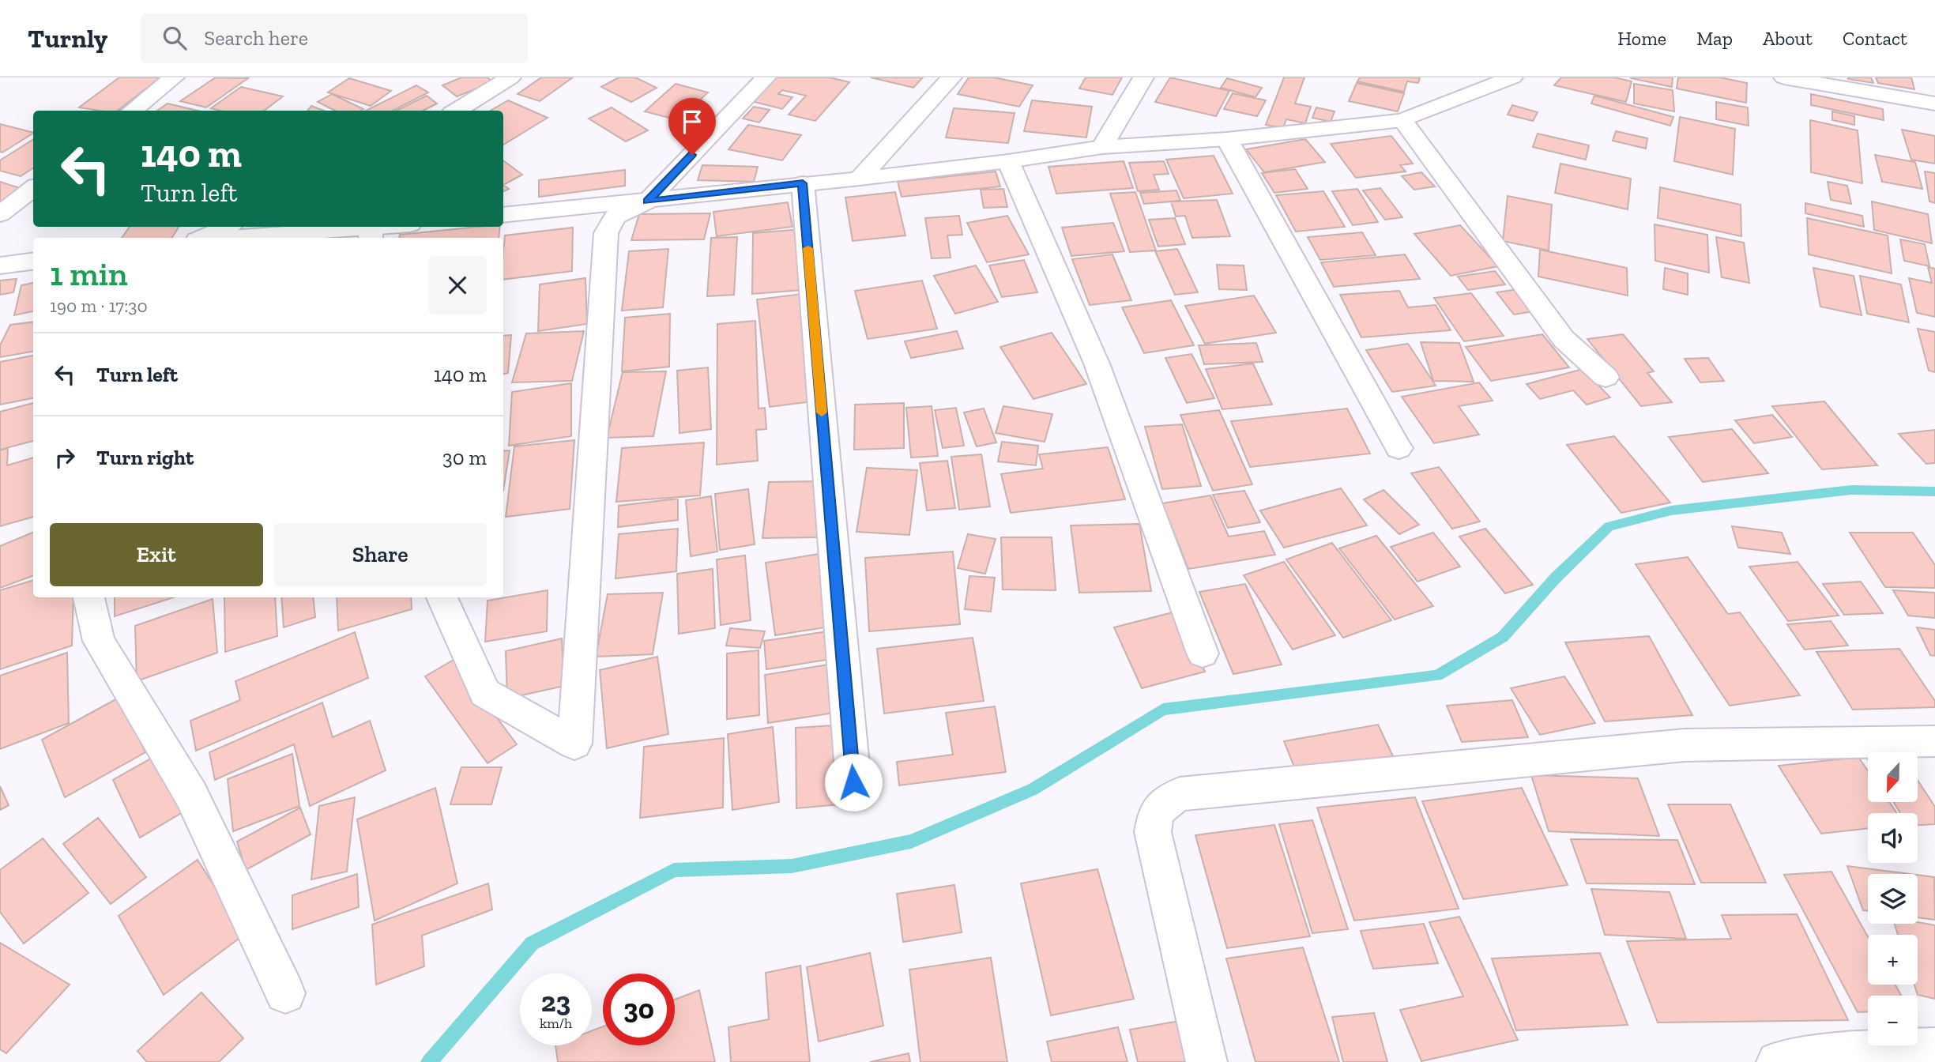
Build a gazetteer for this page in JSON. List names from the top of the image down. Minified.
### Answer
{"north":"bottom","page":{"header":"Turnly","search":"Search here","nav":["Home","Map","About","Contact"],"turn":["140 m","Turn left"],"heading":["1 min","190 m · 17:30"],"list":[{"name":"Turn left","value":"140 m"},{"name":"Turn right","value":"30 m"}],"buttons":["Exit","Share"],"map_buttons":["+","−"],"speed":"23 km/h","limit":"30"}}
